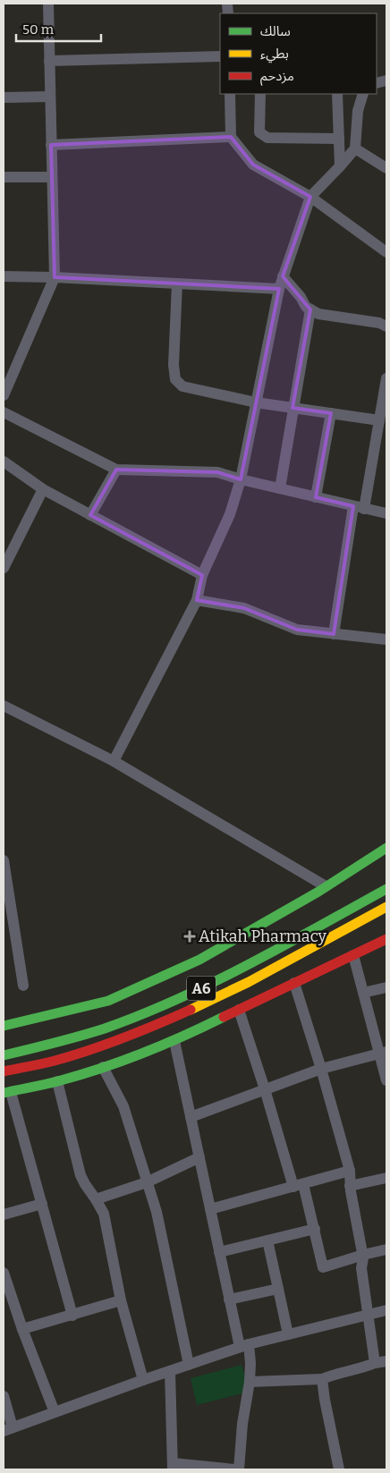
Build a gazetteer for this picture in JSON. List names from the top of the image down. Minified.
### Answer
{"streets":{"main road":["A6"]},"places":{"health":["Atikah Pharmacy"]},"legend":["سالك","بطيء","مزدحم"],"scale_bar":"50 m"}
